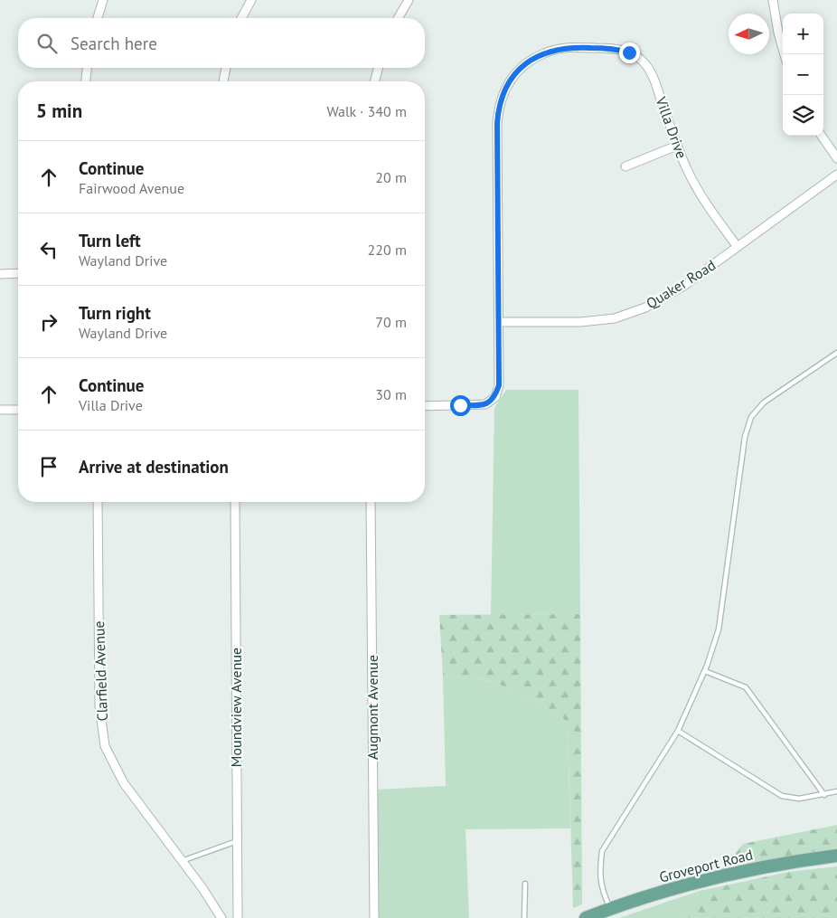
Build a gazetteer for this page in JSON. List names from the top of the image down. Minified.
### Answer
{"streets":{"main road":["Groveport Road"],"street":["Villa Drive","Quaker Road","Clarfield Avenue","Moundview Avenue","Augmont Avenue"]},"crossings":[["Villa Drive","Quaker Road"]],"north":"left","page":{"map_buttons":["+","−"],"search":"Search here","heading":["5 min","Walk · 340 m"],"list":[["Continue","Fairwood Avenue","20 m"],["Turn left","Wayland Drive","220 m"],["Turn right","Wayland Drive","70 m"],["Continue","Villa Drive","30 m"],"Arrive at destination"]}}
